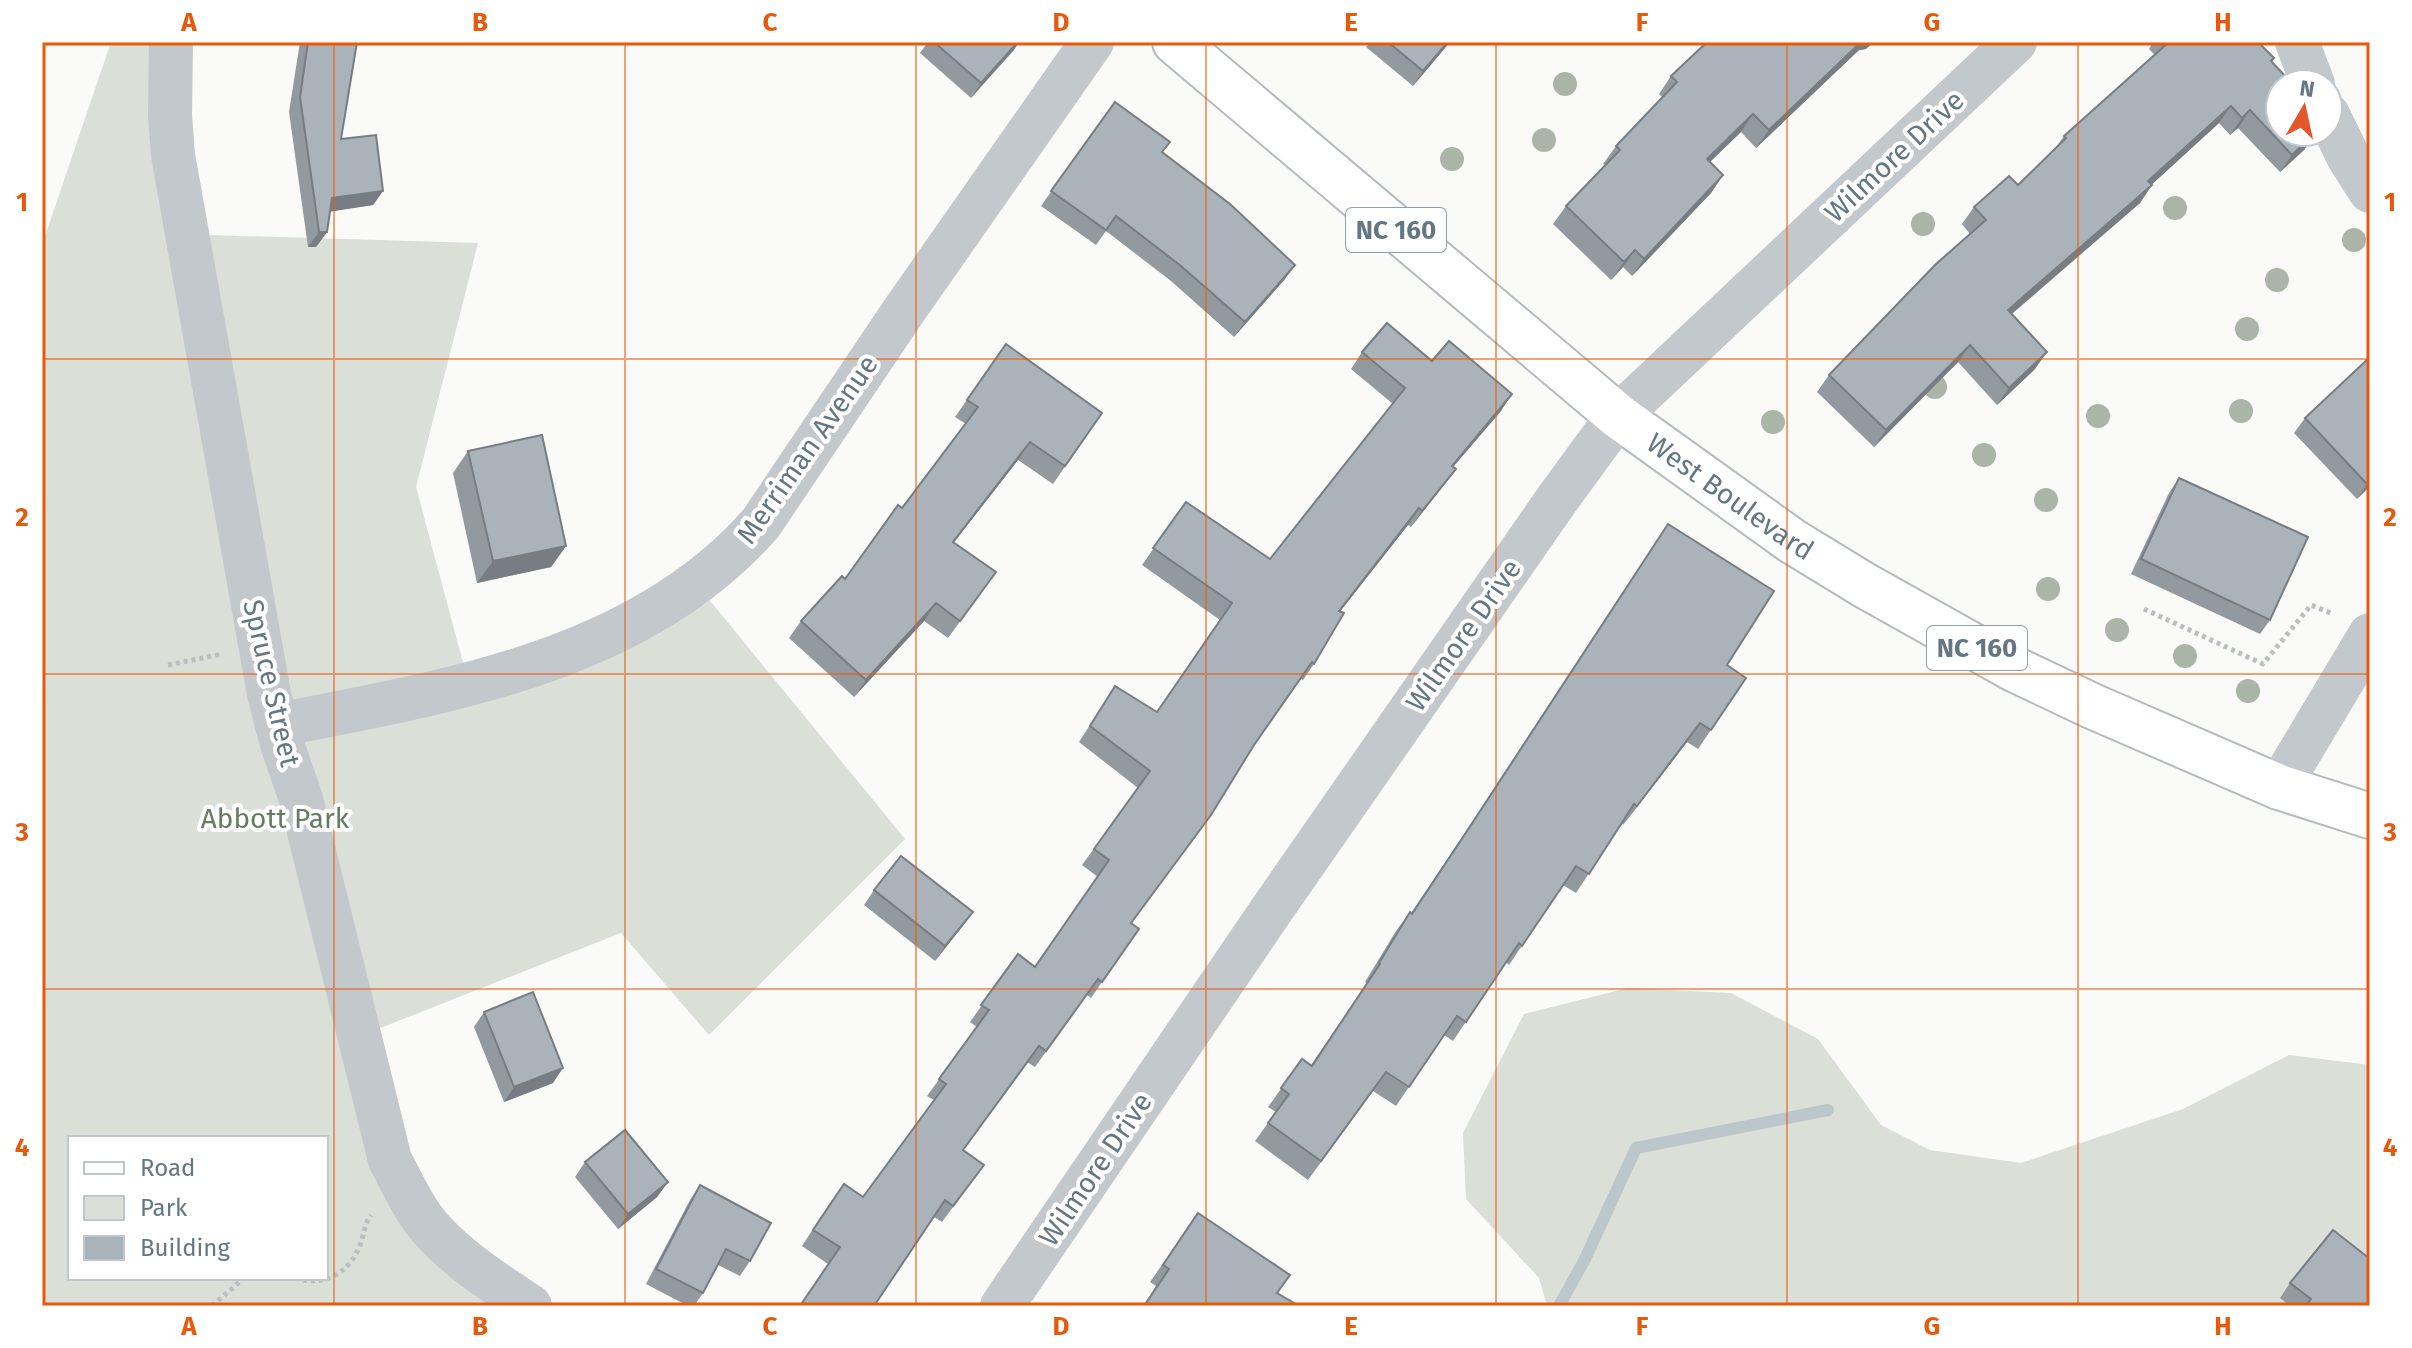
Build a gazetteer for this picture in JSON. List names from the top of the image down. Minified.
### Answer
{"streets":{"main road":["NC 160","West Boulevard"],"street":["Wilmore Drive","Merriman Avenue","Spruce Street"]},"crossings":[["Wilmore Drive","West Boulevard"],["Merriman Avenue","Spruce Street"]],"parks":["Abbott Park"],"legend":["Road","Park","Building"],"north":"top","grid":{"columns":["A","B","C","D","E","F","G","H"],"rows":["1","2","3","4"]}}
